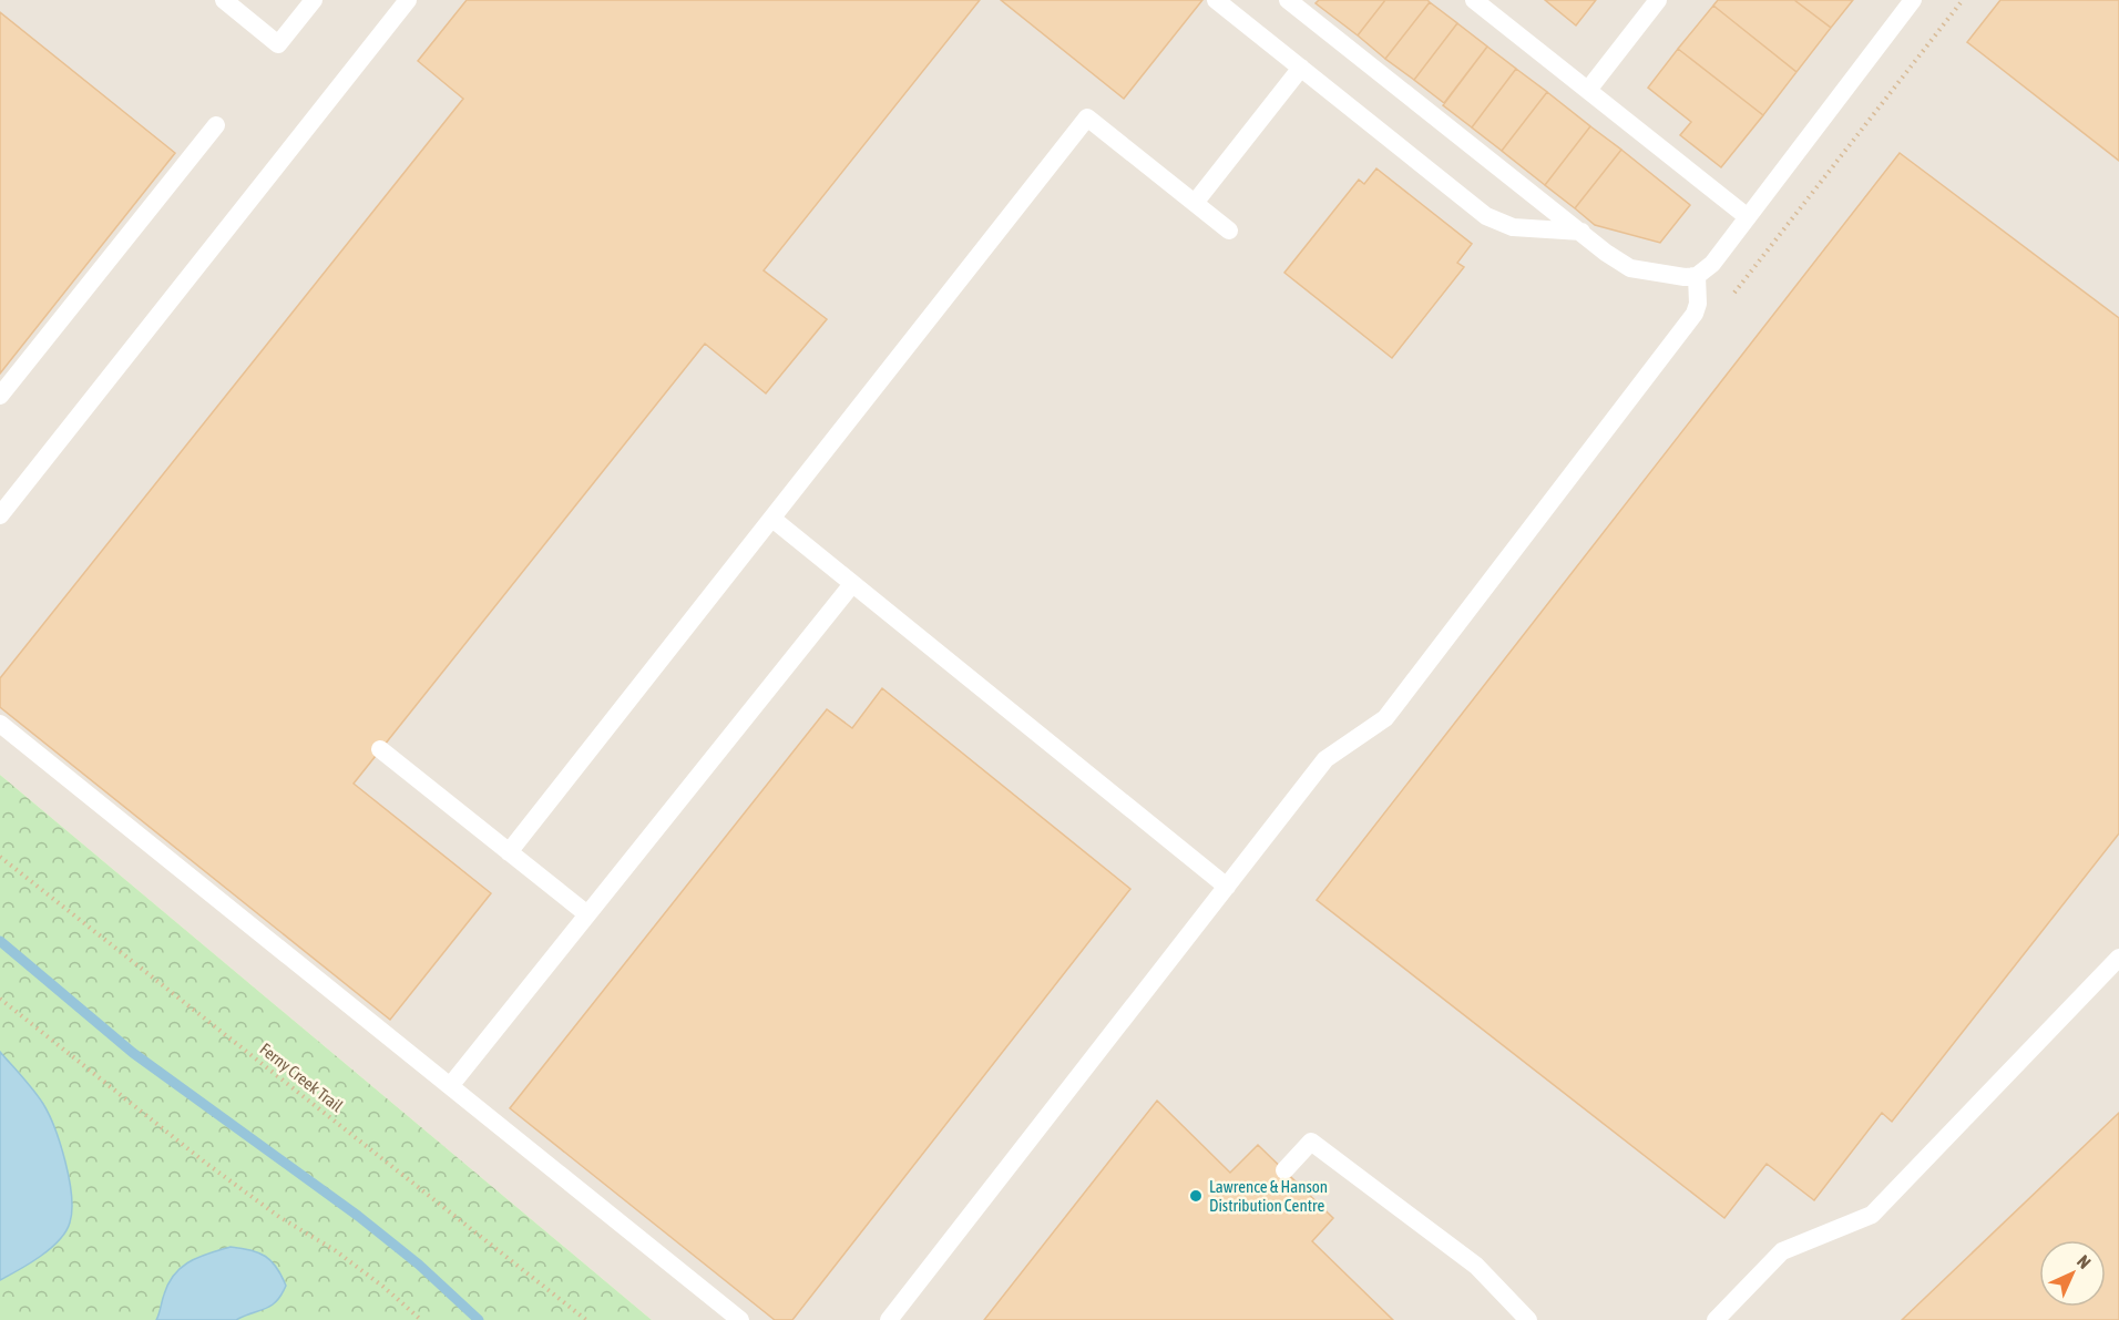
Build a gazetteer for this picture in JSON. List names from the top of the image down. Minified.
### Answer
{"streets":{"path":["Ferny Creek Trail"]},"places":["Lawrence & Hanson Distribution Centre"],"north":"top right"}
